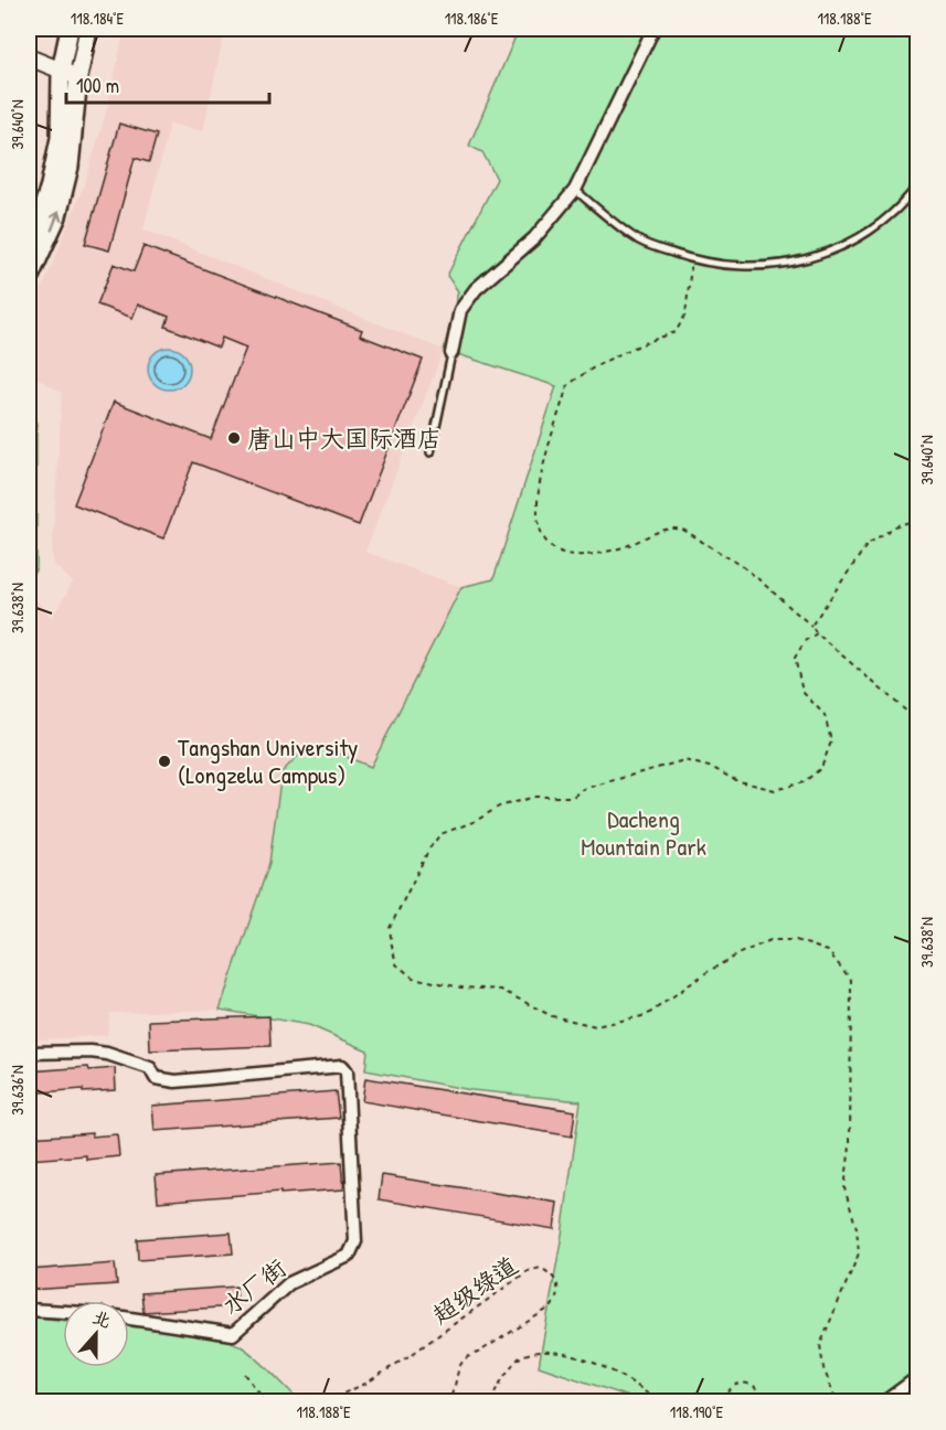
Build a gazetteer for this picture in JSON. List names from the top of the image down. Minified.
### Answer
{"streets":{"street":["水厂街"],"path":["超级绿道"]},"parks":["Dacheng Mountain Park"],"places":["唐山中大国际酒店","Tangshan University (Longzelu Campus)"],"scale_bar":"100 m","north":"top","coordinates":["118.184°E","118.186°E","118.188°E","39.640°N","39.638°N","39.636°N","118.190°E"]}
